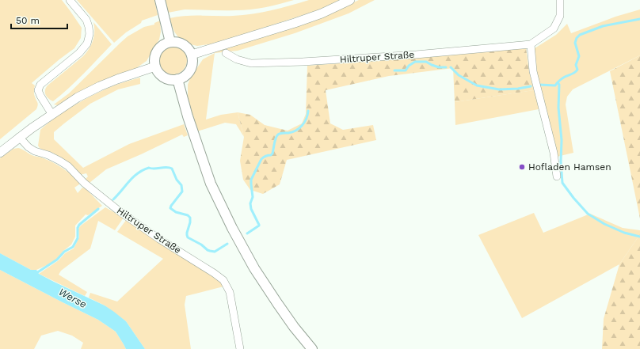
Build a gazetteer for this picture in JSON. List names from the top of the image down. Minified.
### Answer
{"streets":{"street":["Hiltruper Straße"]},"water":["Werse"],"places":["Hofladen Hamsen"],"scale_bar":"50 m"}
